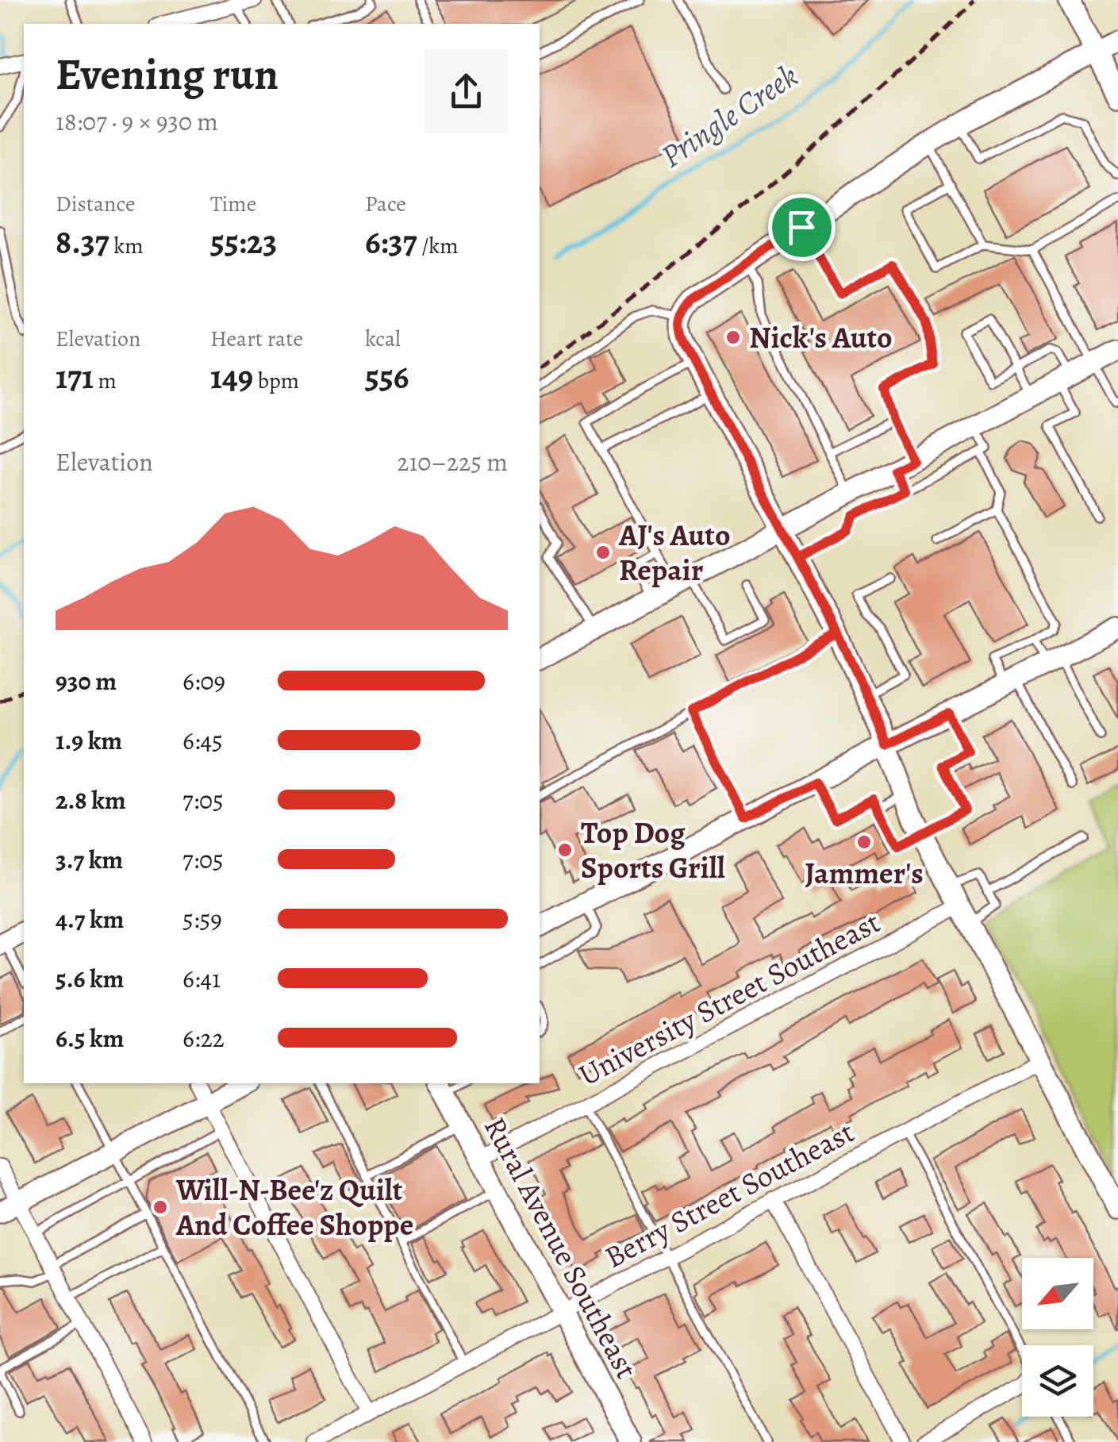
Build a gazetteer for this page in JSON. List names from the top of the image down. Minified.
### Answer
{"streets":{"street":["University Street Southeast","Berry Street Southeast","Rural Avenue Southeast"]},"crossings":[["University Street Southeast","Rural Avenue Southeast"],["Berry Street Southeast","Rural Avenue Southeast"]],"water":["Pringle Creek"],"places":["Nick's Auto","AJ's Auto Repair","Jammer's","Top Dog Sports Grill","Will-N-Bee'z Quilt And Coffee Shoppe"],"north":"bottom left","page":{"heading":["Evening run","18:07 · 9 × 930 m"],"stats":[["Distance","8.37 km"],["Time","55:23"],["Pace","6:37 /km"],["Elevation","171 m"],["Heart rate","149 bpm"],["kcal","556"]],"chart":["Elevation","210–225 m"],"list":[{"name":"930 m","note":"6:09"},{"name":"1.9 km","note":"6:45"},{"name":"2.8 km","note":"7:05"},{"name":"3.7 km","note":"7:05"},{"name":"4.7 km","note":"5:59"},{"name":"5.6 km","note":"6:41"},{"name":"6.5 km","note":"6:22"}]}}
